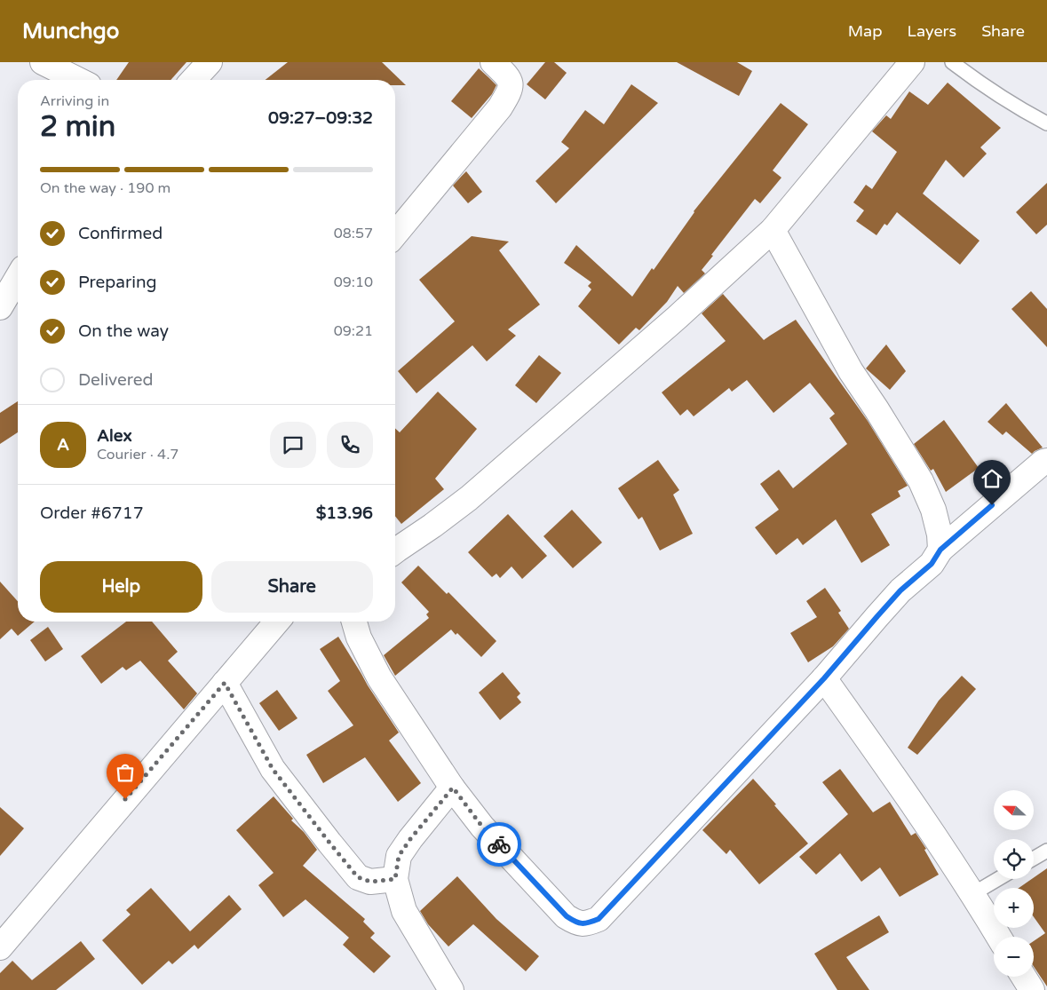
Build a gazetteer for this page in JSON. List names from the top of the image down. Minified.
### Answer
{"north":"left","page":{"header":"Munchgo","nav":["Map","Layers","Share"],"heading":["2 min","Arriving in","09:27–09:32"],"panel":["Alex","Courier · 4.7","Order #6717","$13.96"],"bar":"On the way · 190 m","list":[["Confirmed","08:57"],["Preparing","09:10"],["On the way","09:21"],"Delivered"],"round":"A","buttons":["Help","Share"],"map_buttons":["+","−"]}}
